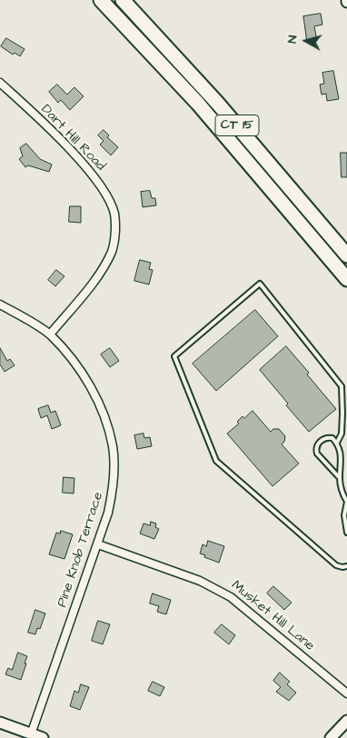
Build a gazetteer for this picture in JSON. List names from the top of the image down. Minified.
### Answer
{"streets":{"highway":["CT 15"],"street":["Dart Hill Road","Pine Knob Terrace","Musket Hill Lane"]},"crossings":[["Dart Hill Road","Pine Knob Terrace"],["Pine Knob Terrace","Musket Hill Lane"]],"north":"left"}
